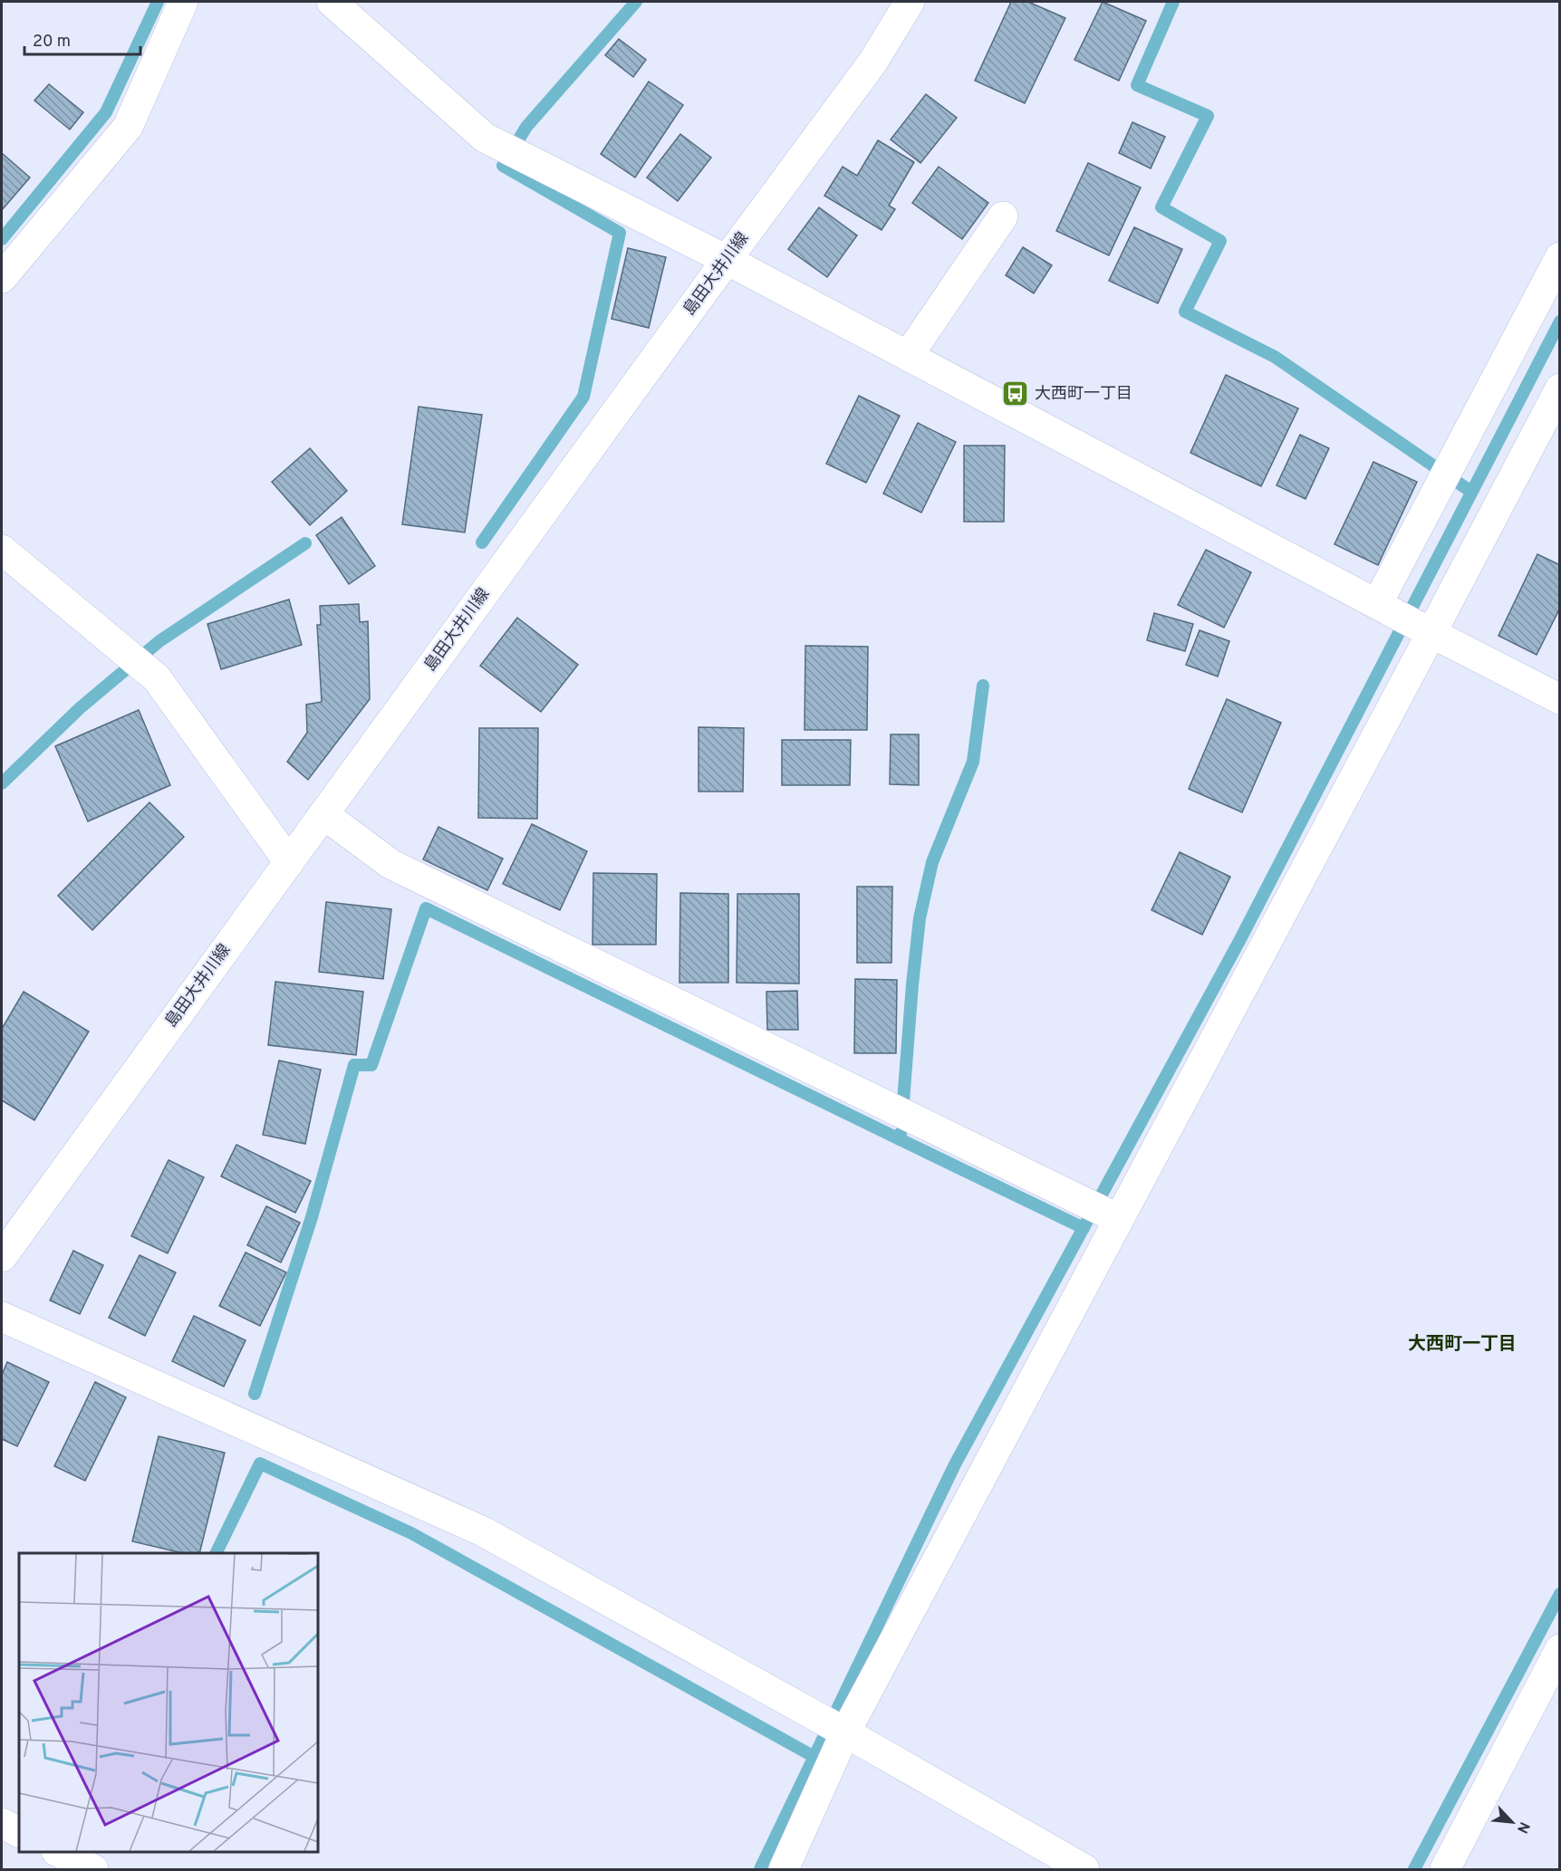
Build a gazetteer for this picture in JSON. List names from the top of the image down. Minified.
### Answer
{"streets":{"street":["島田大井川線"]},"districts":["大西町一丁目"],"places":{"bus stop":["大西町一丁目"]},"scale_bar":"20 m","north":"bottom right"}
